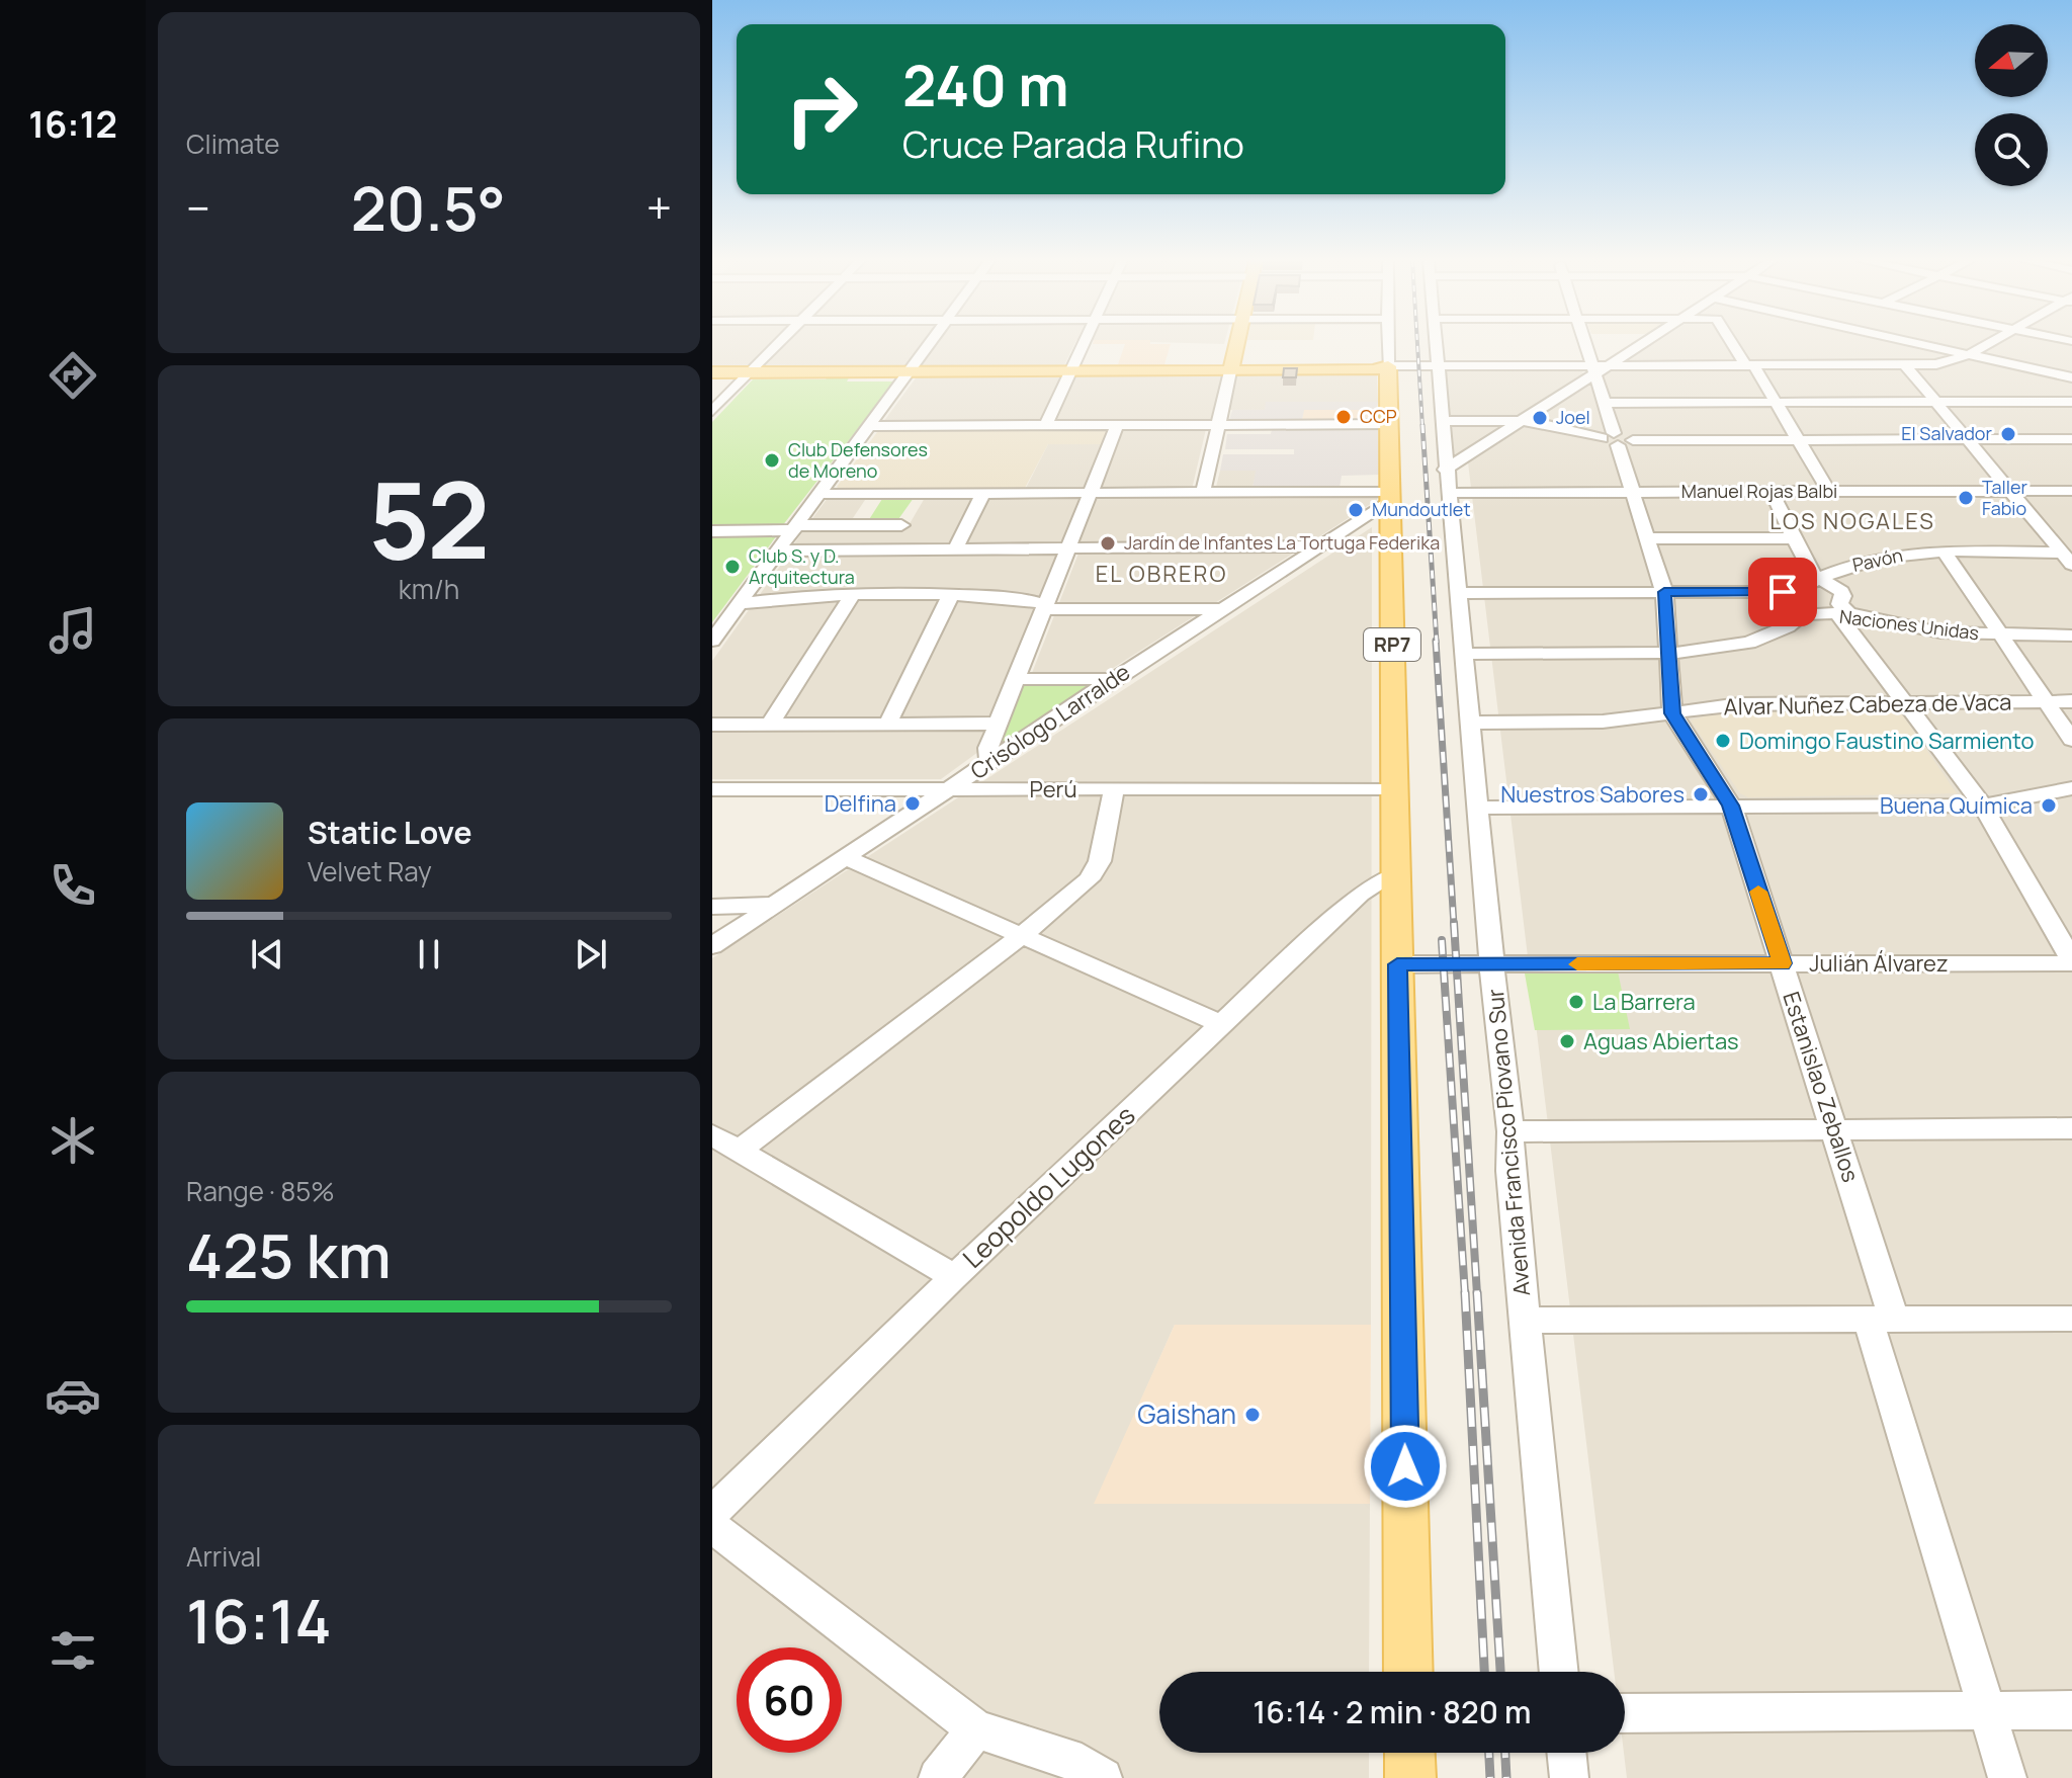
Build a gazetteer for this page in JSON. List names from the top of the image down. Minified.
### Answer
{"streets":{"main road":["RP7"],"street":["Manuel Rojas Balbi","Pavón","Naciones Unidas","Alvar Nuñez Cabeza de Vaca","Crisólogo Larralde","Perú","Julián Álvarez","Estanislao Zeballos","Avenida Francisco Piovano Sur","Leopoldo Lugones"]},"crossings":[["Manuel Rojas Balbi","Estanislao Zeballos"],["Manuel Rojas Balbi","Avenida Francisco Piovano Sur"],["RP7","Crisólogo Larralde"],["RP7","Perú"],["RP7","Julián Álvarez"],["RP7","Leopoldo Lugones"],["Alvar Nuñez Cabeza de Vaca","Estanislao Zeballos"],["Alvar Nuñez Cabeza de Vaca","Avenida Francisco Piovano Sur"],["Crisólogo Larralde","Perú"],["Julián Álvarez","Estanislao Zeballos"],["Julián Álvarez","Avenida Francisco Piovano Sur"]],"districts":["LOS NOGALES","EL OBRERO"],"places":["CCP","Joel","El Salvador","Club Defensores de Moreno","Taller Fabio","Mundoutlet","Jardín de Infantes La Tortuga Federika","Club S. y D. Arquitectura","Domingo Faustino Sarmiento","Nuestros Sabores","Delfina","Buena Química","La Barrera","Aguas Abiertas","Gaishan"],"north":"left","page":{"tabs":"16:12","tile":["Climate",["52","km/h"],["Range · 85%","425 km"],["Arrival","16:14"]],"turn":["240 m","Cruce Parada Rufino"],"heat":["−","20.5°","+"],"song":["Static Love","Velvet Ray"],"limit":"60","trip":"16:14 · 2 min · 820 m"}}
